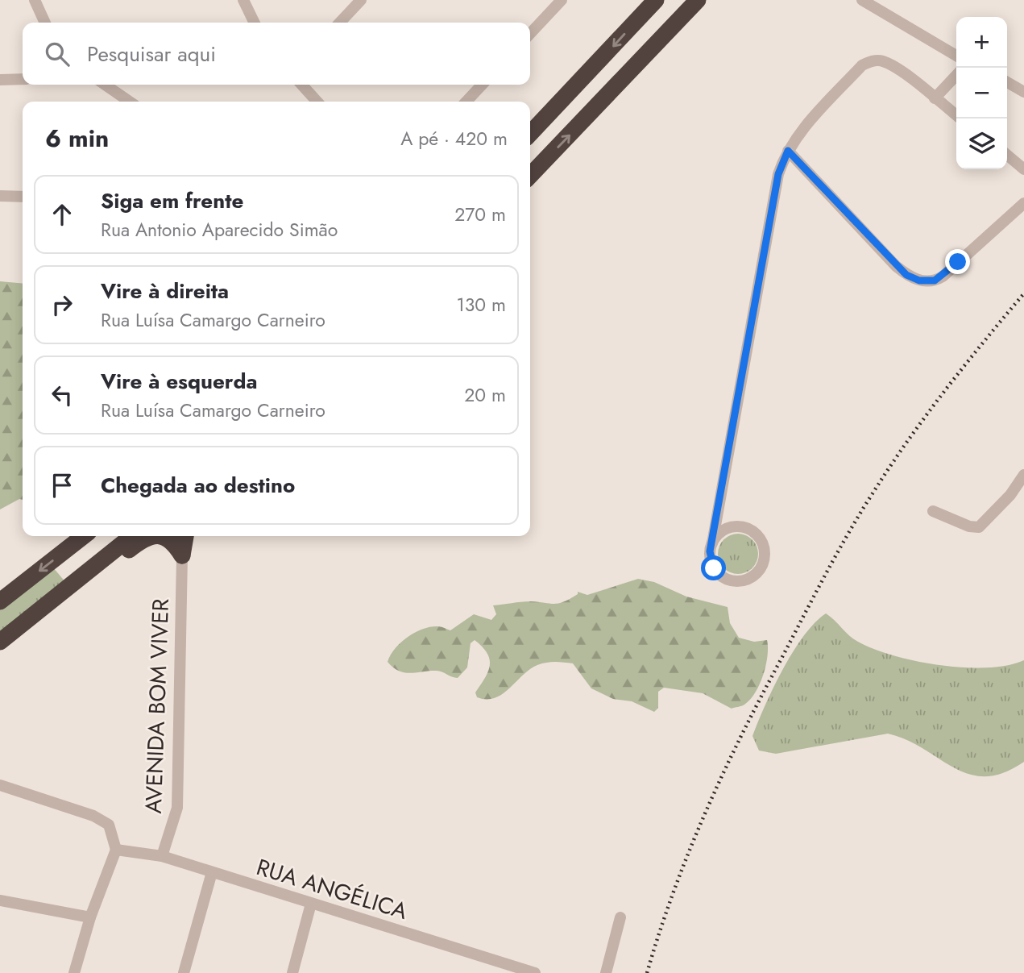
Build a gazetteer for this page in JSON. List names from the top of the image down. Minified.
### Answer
{"streets":{"street":["AVENIDA BOM VIVER","RUA ANGÉLICA"]},"crossings":[["AVENIDA BOM VIVER","RUA ANGÉLICA"]],"page":{"map_buttons":["+","−"],"search":"Pesquisar aqui","heading":["6 min","A pé · 420 m"],"list":[["Siga em frente","Rua Antonio Aparecido Simão","270 m"],["Vire à direita","Rua Luísa Camargo Carneiro","130 m"],["Vire à esquerda","Rua Luísa Camargo Carneiro","20 m"],"Chegada ao destino"]}}
